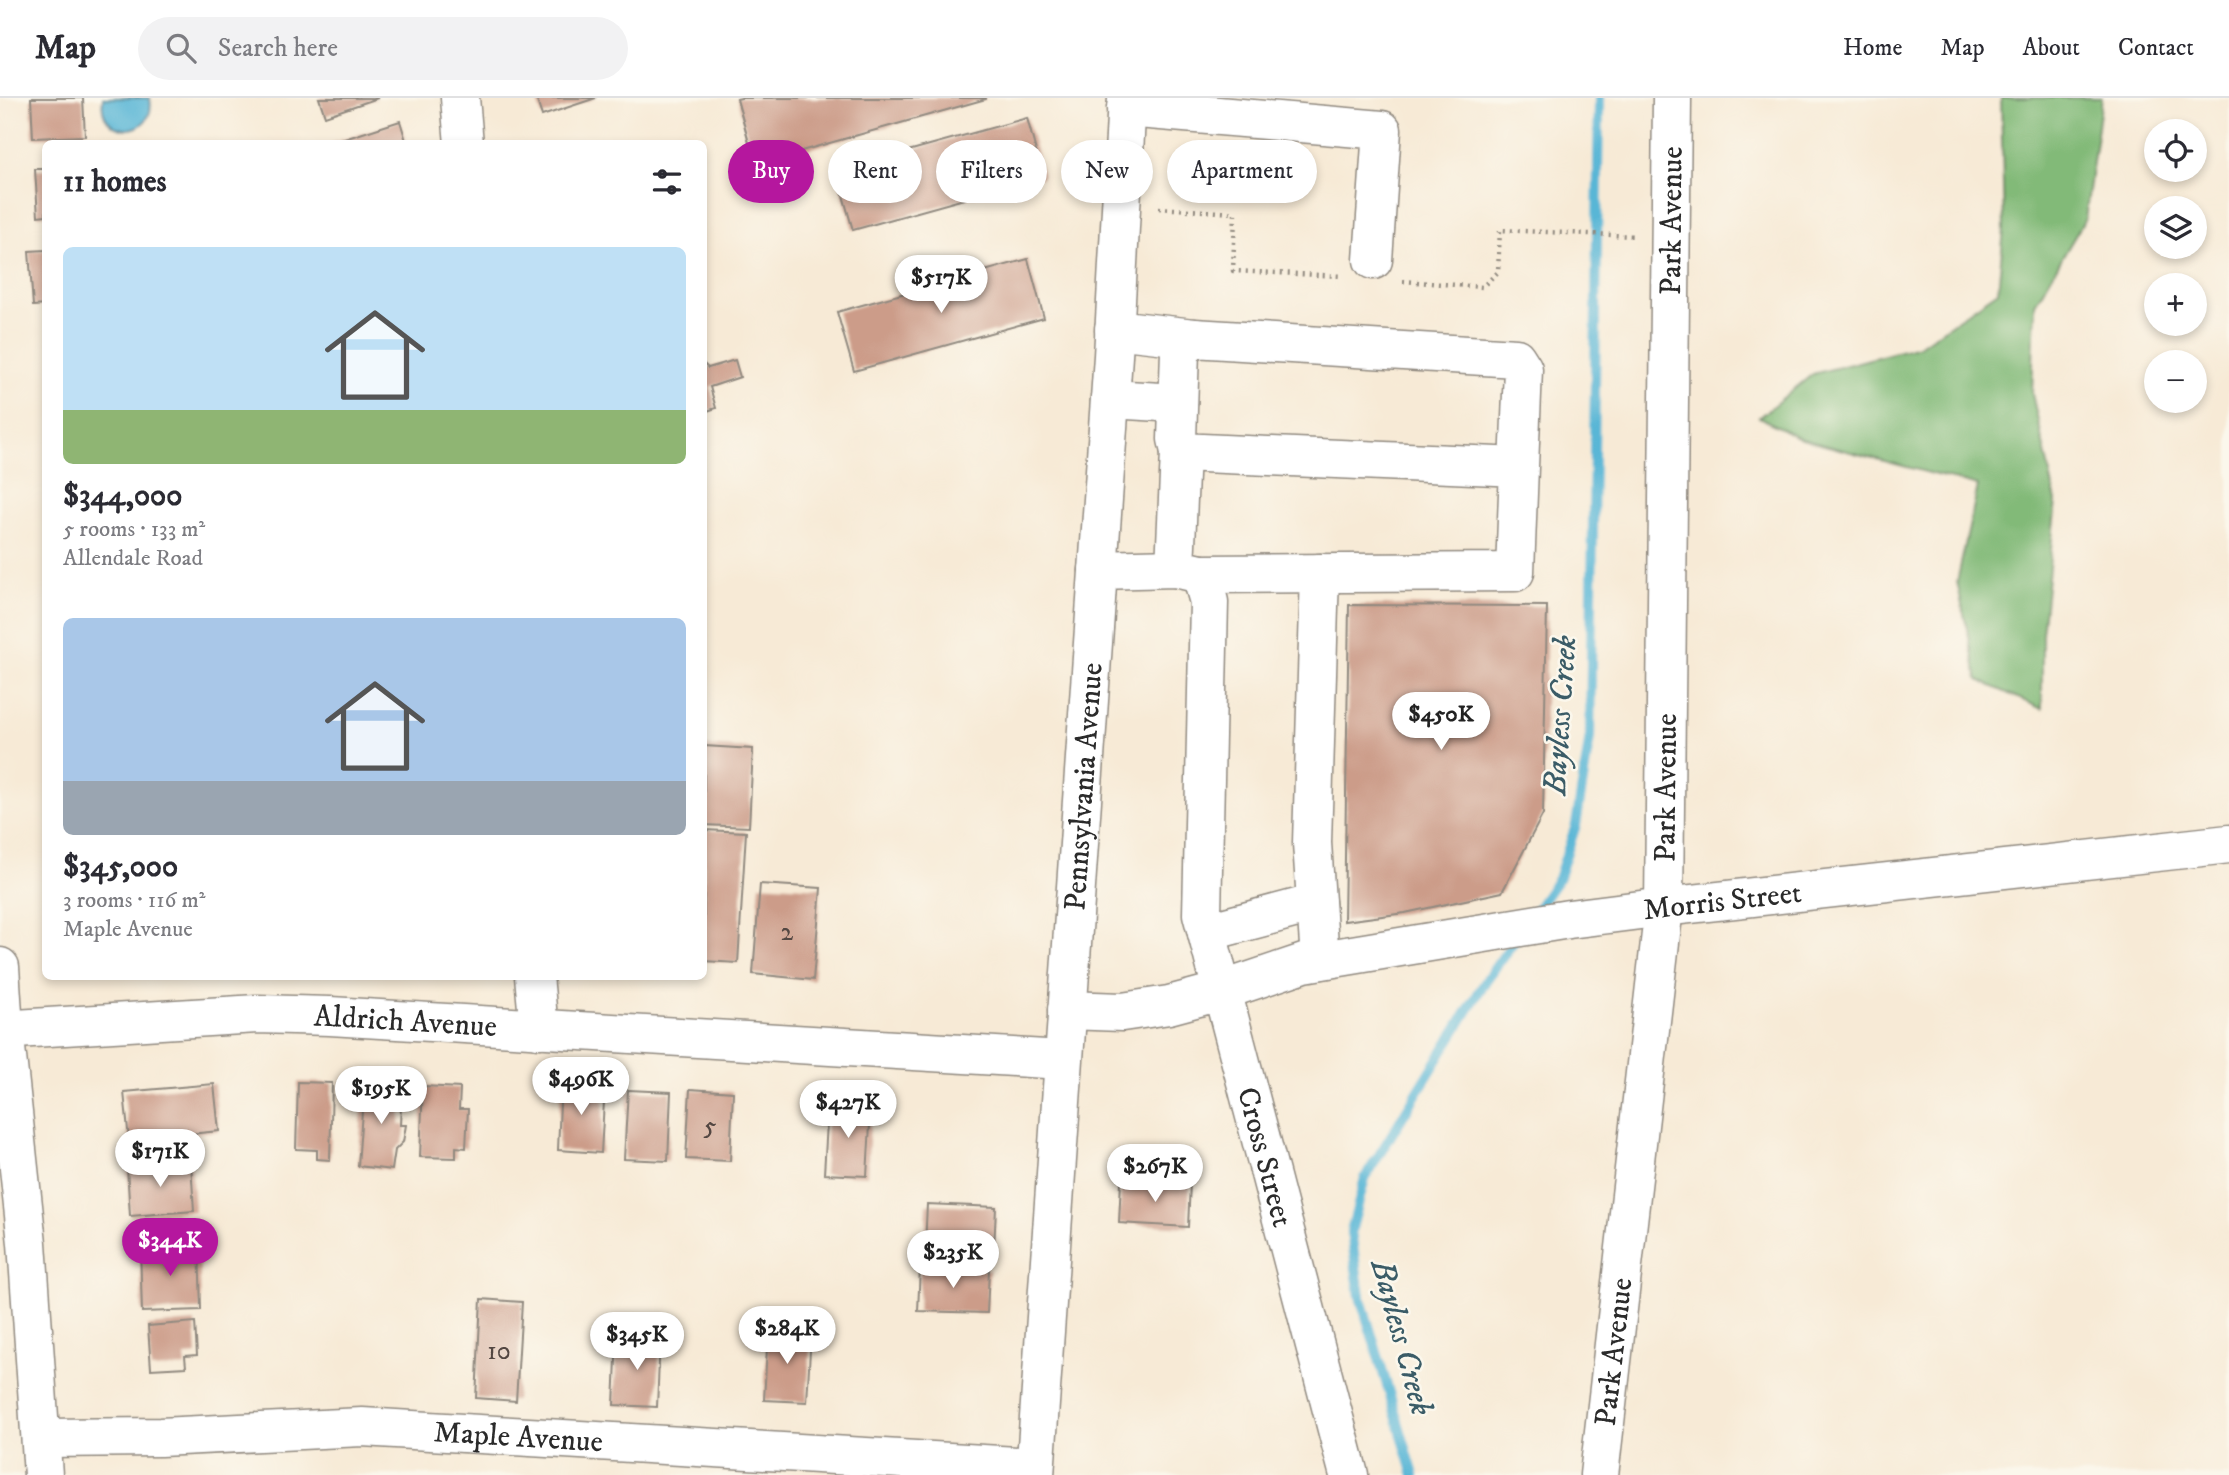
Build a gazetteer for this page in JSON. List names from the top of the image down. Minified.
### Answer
{"streets":{"street":["Park Avenue","Pennsylvania Avenue","Morris Street","Aldrich Avenue","Cross Street","Maple Avenue"]},"crossings":[["Park Avenue","Morris Street"],["Pennsylvania Avenue","Aldrich Avenue"],["Pennsylvania Avenue","Maple Avenue"],["Morris Street","Cross Street"]],"water":["Bayless Creek"],"house_numbers":["2","5","10"],"page":{"header":"Map","search":"Search here","nav":["Home","Map","About","Contact"],"map_buttons":["+","−"],"chip":["Buy","Rent","Filters","New","Apartment"],"heading":"11 homes","list":[{"name":"$344,000","note":"5 rooms · 133 m² · Allendale Road"},{"name":"$345,000","note":"3 rooms · 116 m² · Maple Avenue"}],"price":["$517K","$450K","$496K","$195K","$427K","$171K","$267K","$344K","$235K","$284K","$345K"]}}
